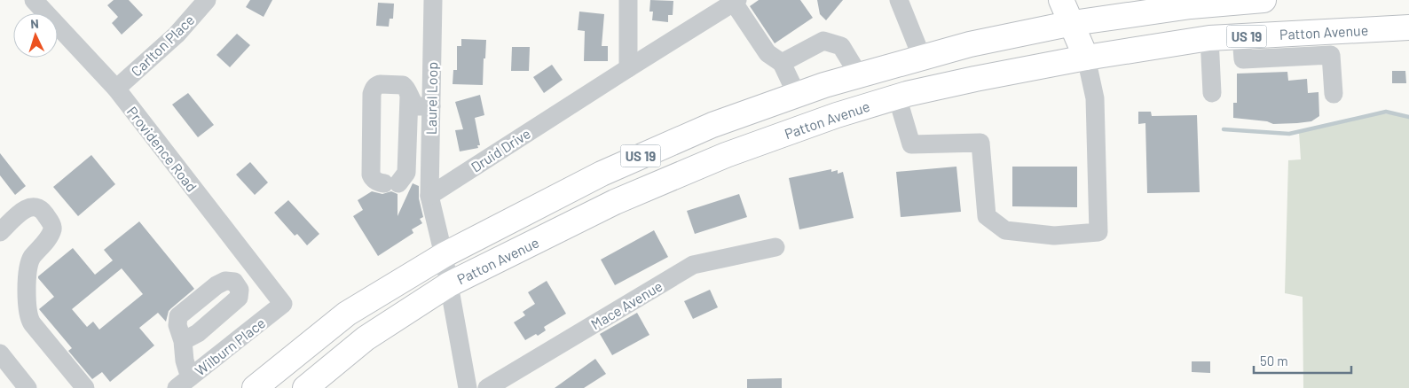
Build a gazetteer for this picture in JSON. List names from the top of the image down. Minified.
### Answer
{"streets":{"main road":["Patton Avenue","US 19"],"street":["Carlton Place","Laurel Loop","Providence Road","Druid Drive","Mace Avenue","Wilburn Place"]},"crossings":[["Carlton Place","Providence Road"],["Laurel Loop","Druid Drive"],["Providence Road","Wilburn Place"]],"scale_bar":"50 m","north":"top"}
